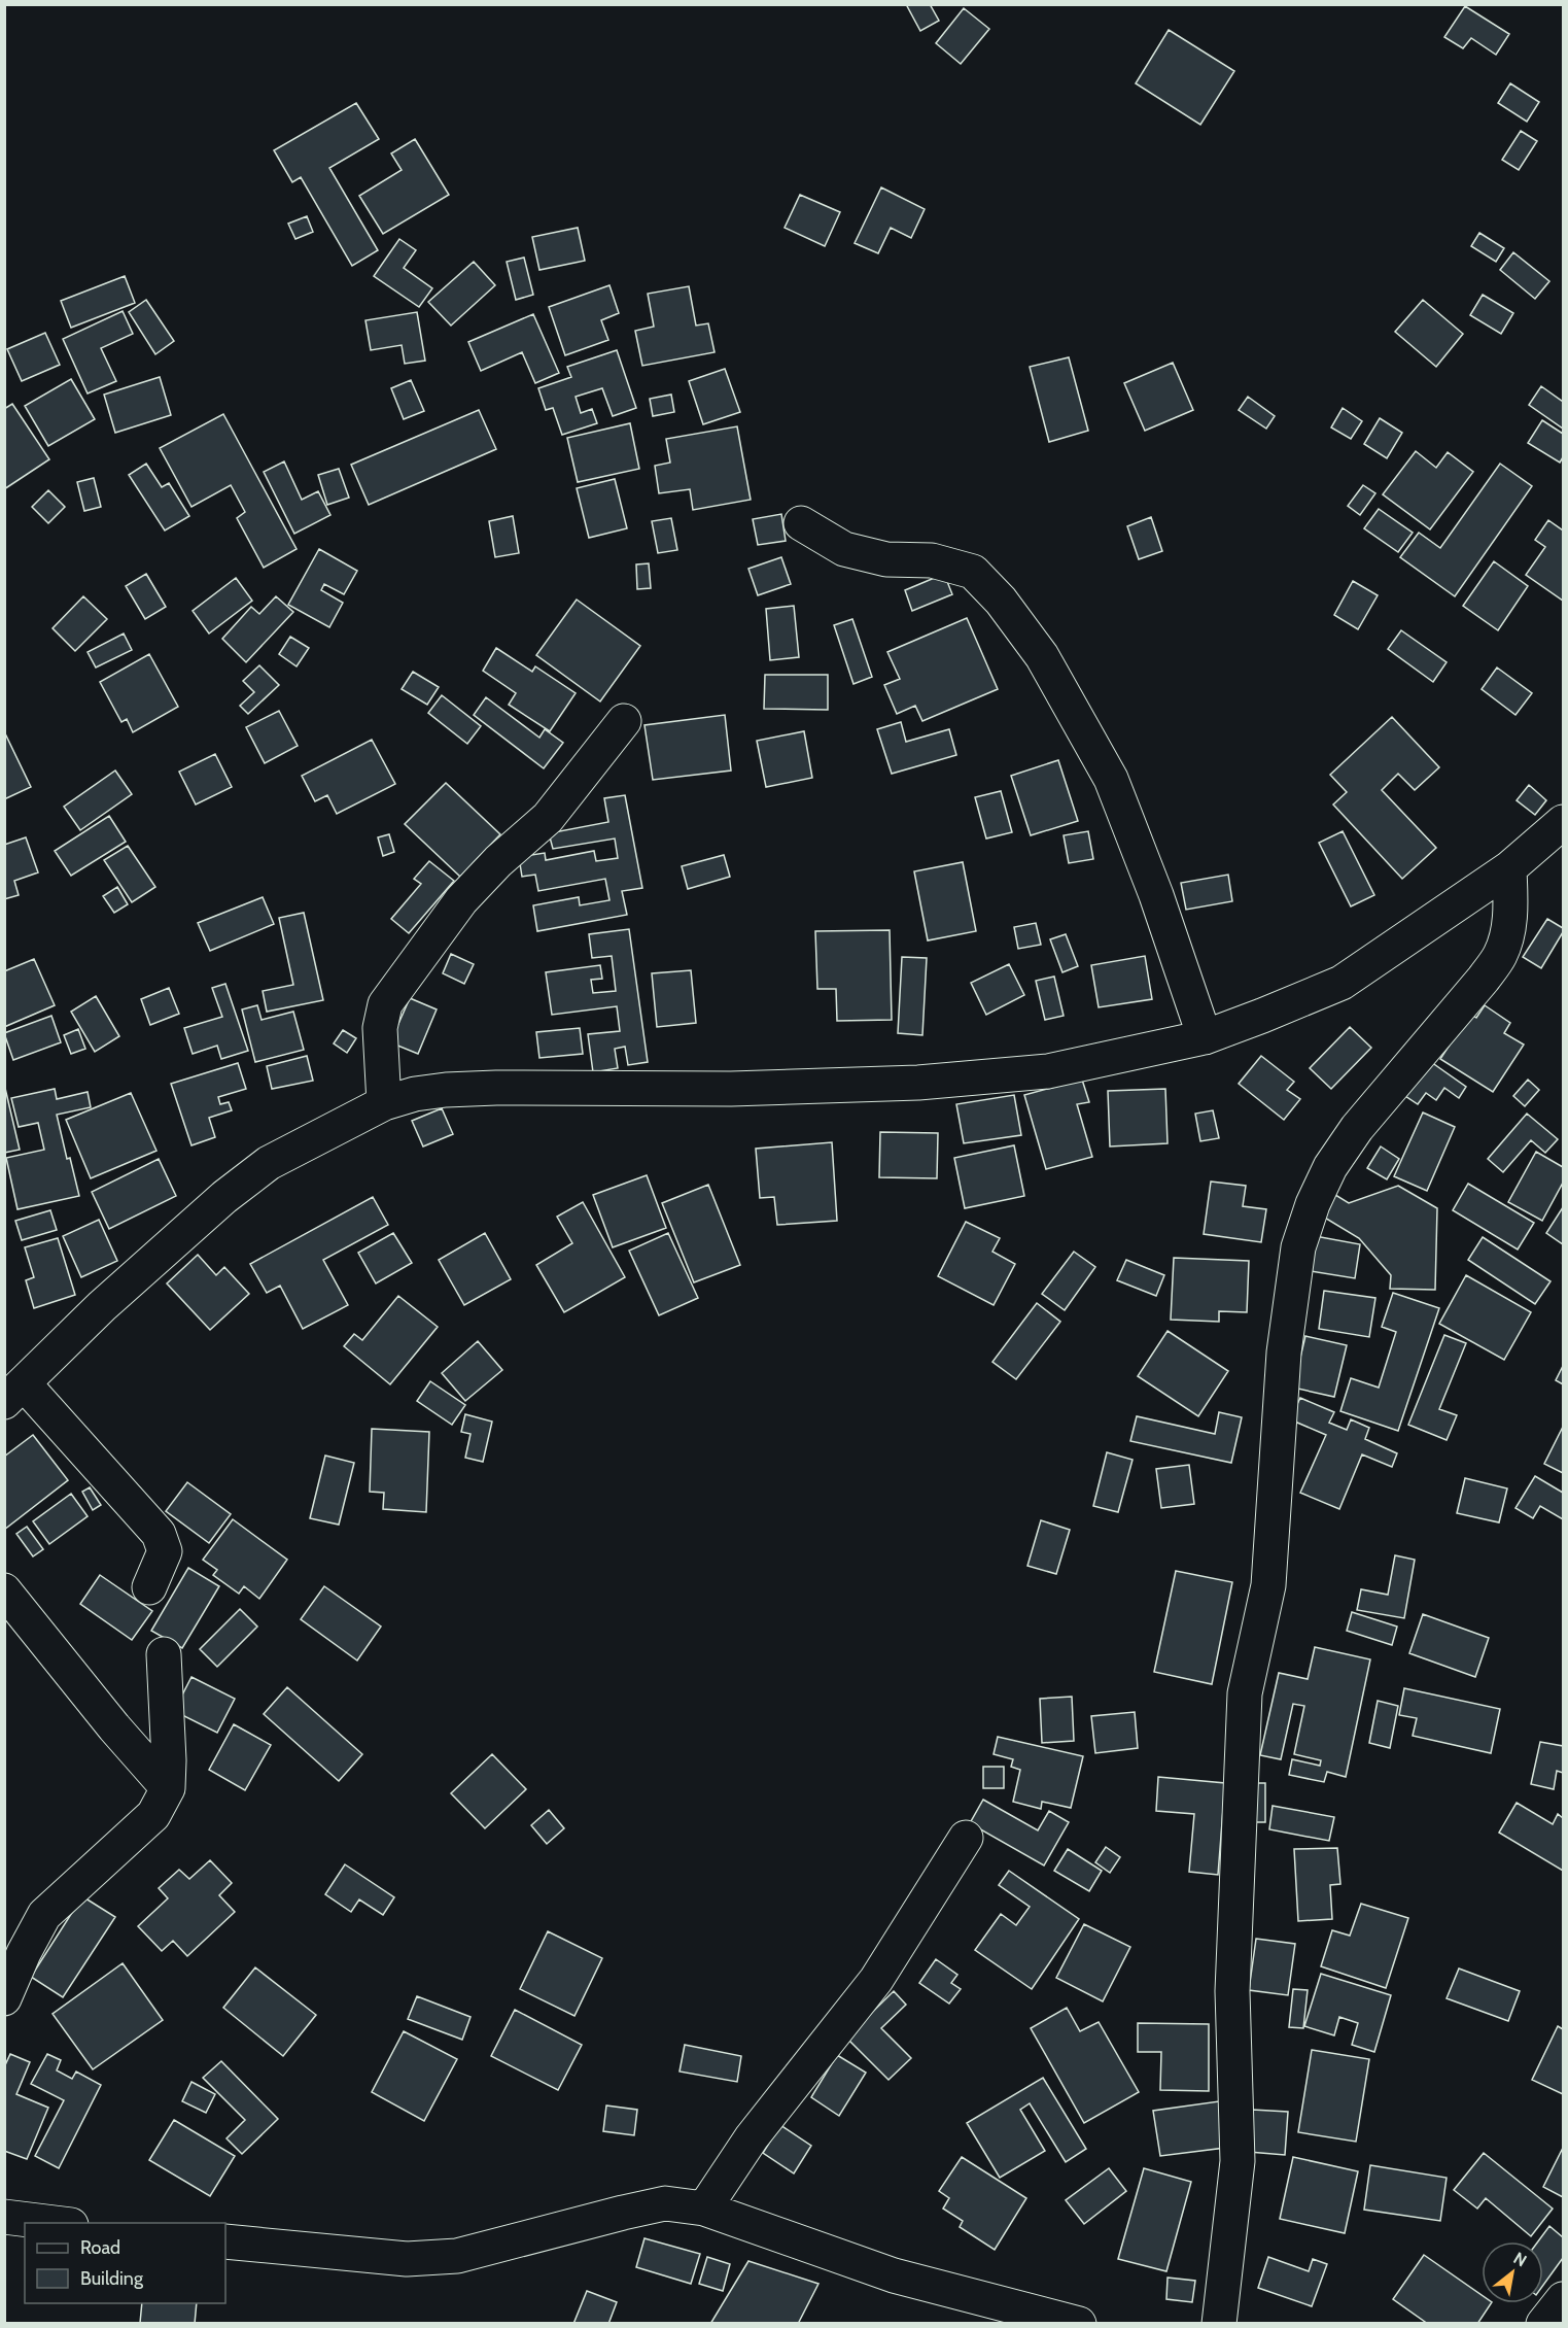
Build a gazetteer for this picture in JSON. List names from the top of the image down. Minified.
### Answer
{"legend":["Road","Building"],"north":"top right"}
